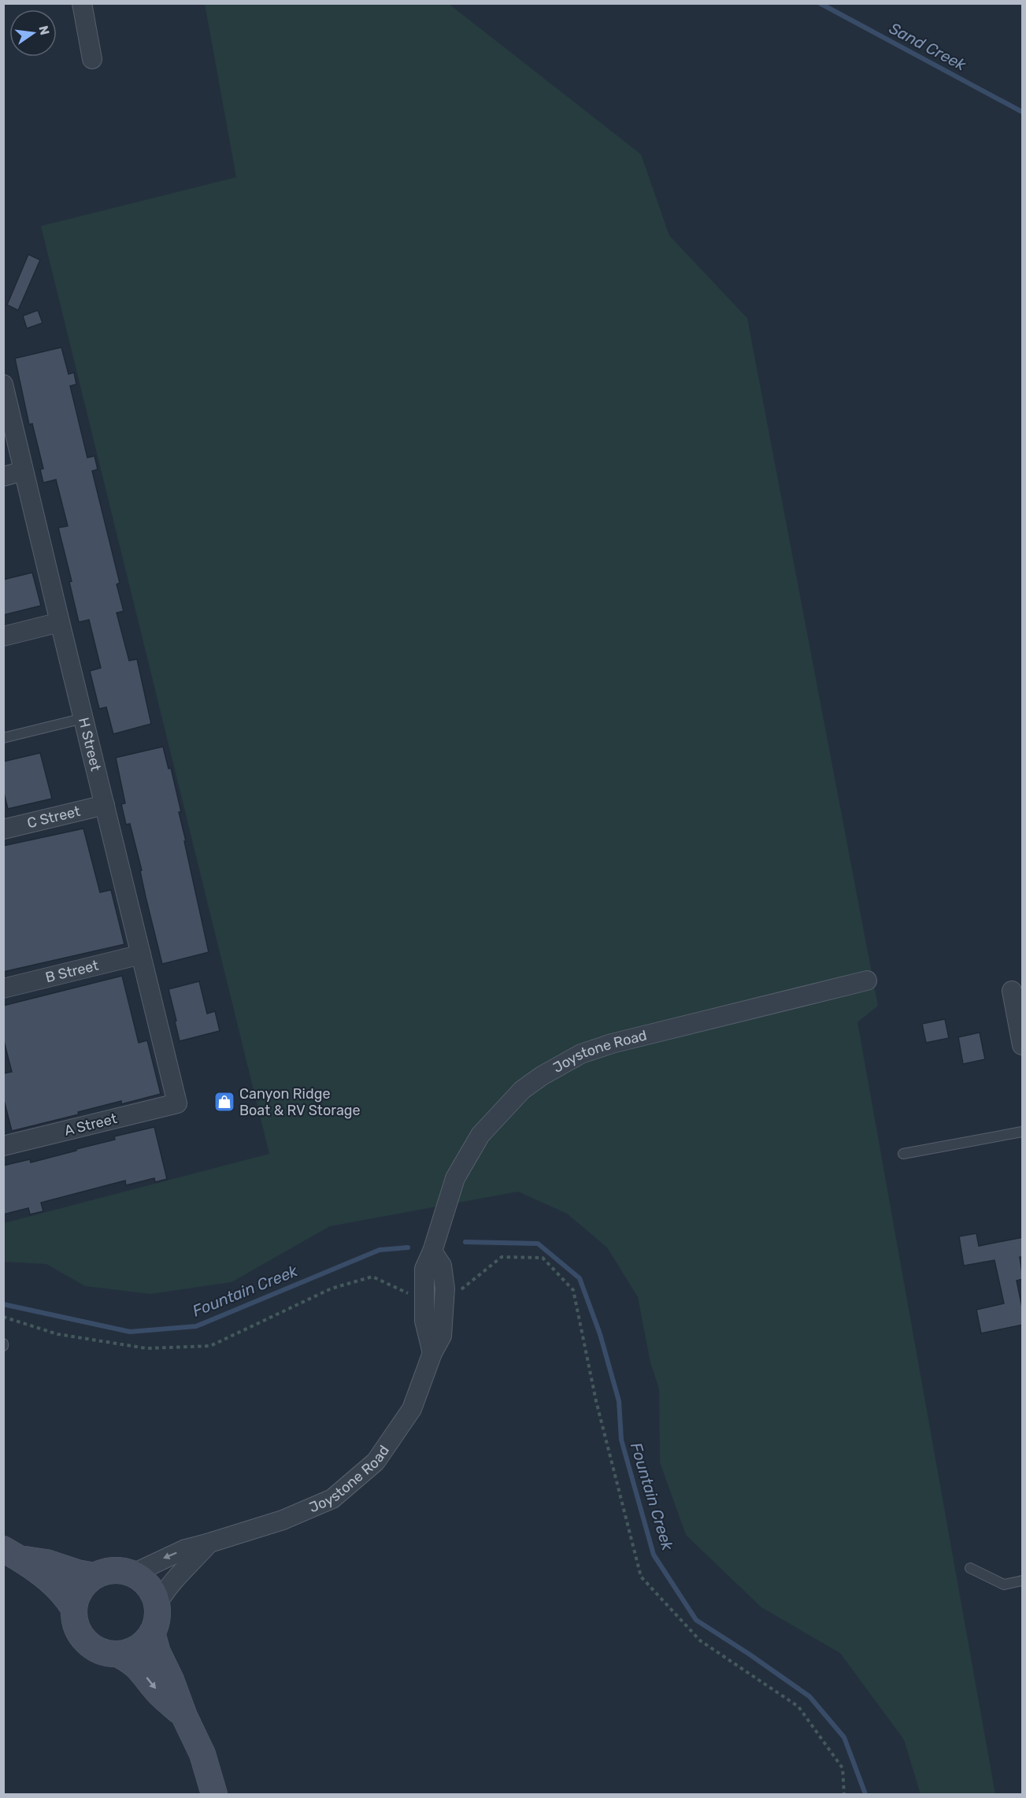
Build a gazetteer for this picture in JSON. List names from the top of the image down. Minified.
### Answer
{"streets":{"street":["H Street","C Street","B Street","Joystone Road","A Street"]},"crossings":[["H Street","C Street"],["H Street","B Street"],["H Street","A Street"]],"water":["Sand Creek","Fountain Creek"],"places":{"shop":["Canyon Ridge Boat & RV Storage"]},"north":"right"}
